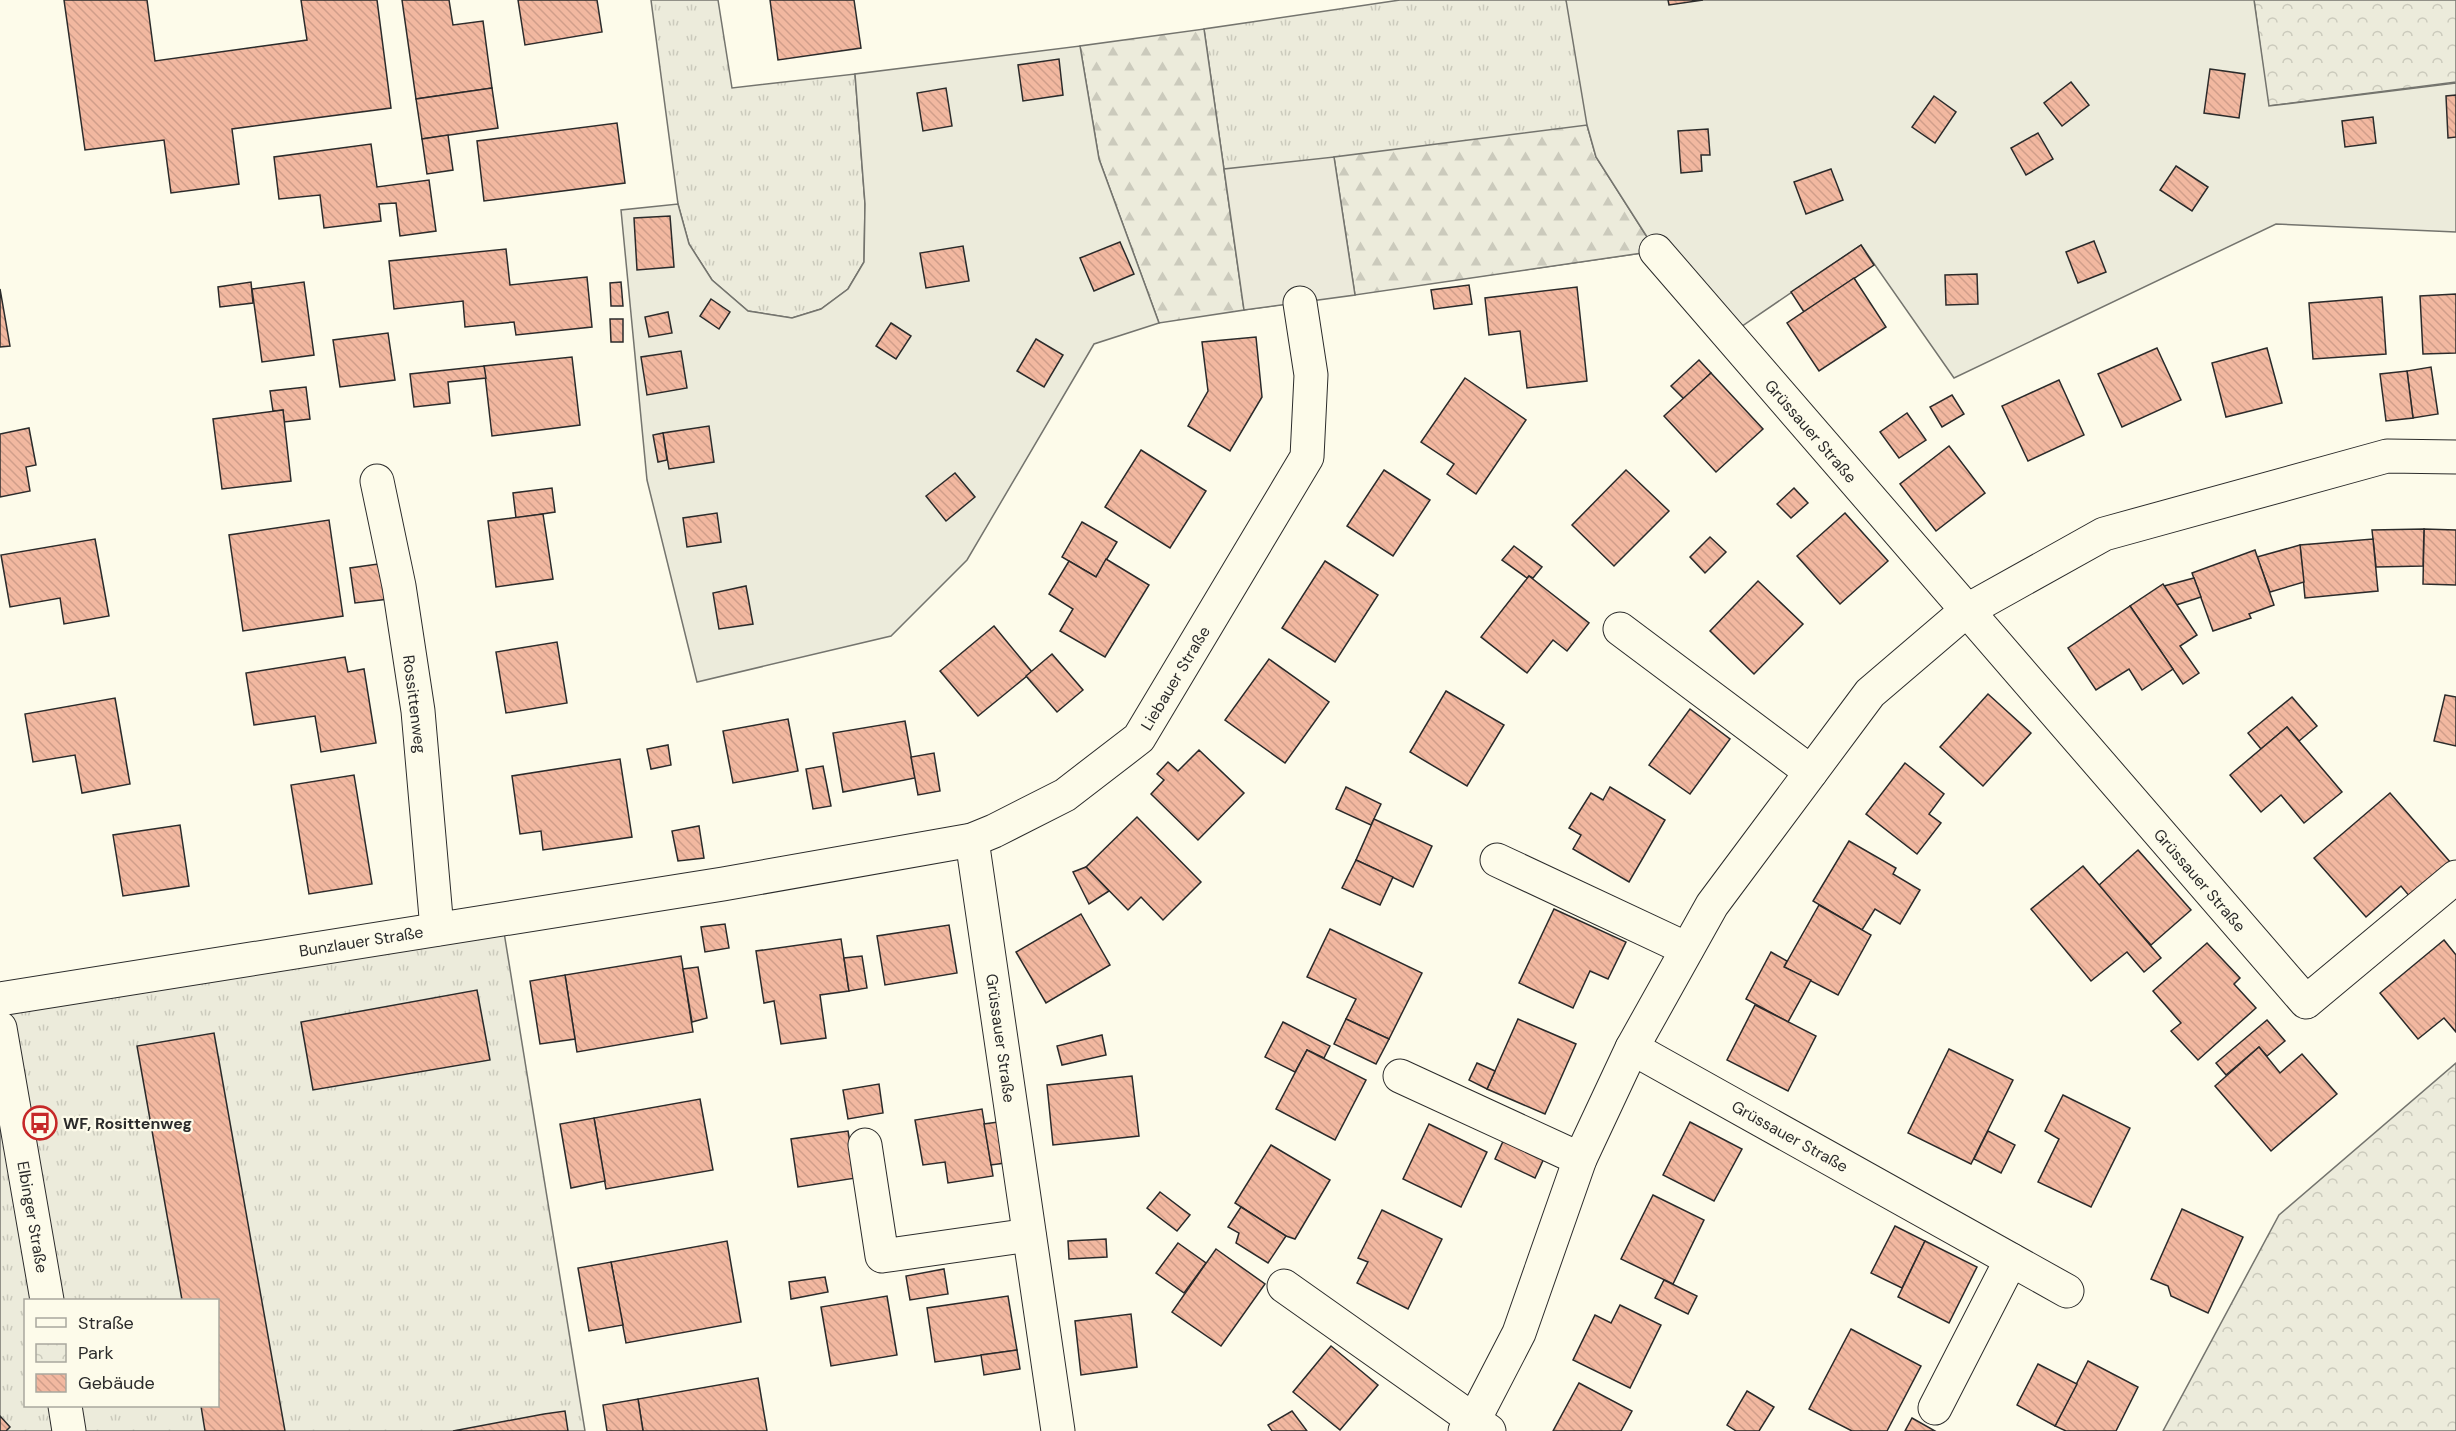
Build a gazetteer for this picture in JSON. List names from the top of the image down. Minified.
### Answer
{"streets":{"street":["Grüssauer Straße","Liebauer Straße","Rossittenweg","Bunzlauer Straße","Elbinger Straße"]},"crossings":[["Grüssauer Straße","Liebauer Straße"],["Liebauer Straße","Bunzlauer Straße"],["Rossittenweg","Bunzlauer Straße"]],"places":{"bus stop":["WF, Rosittenweg"]},"legend":["Straße","Park","Gebäude"]}
